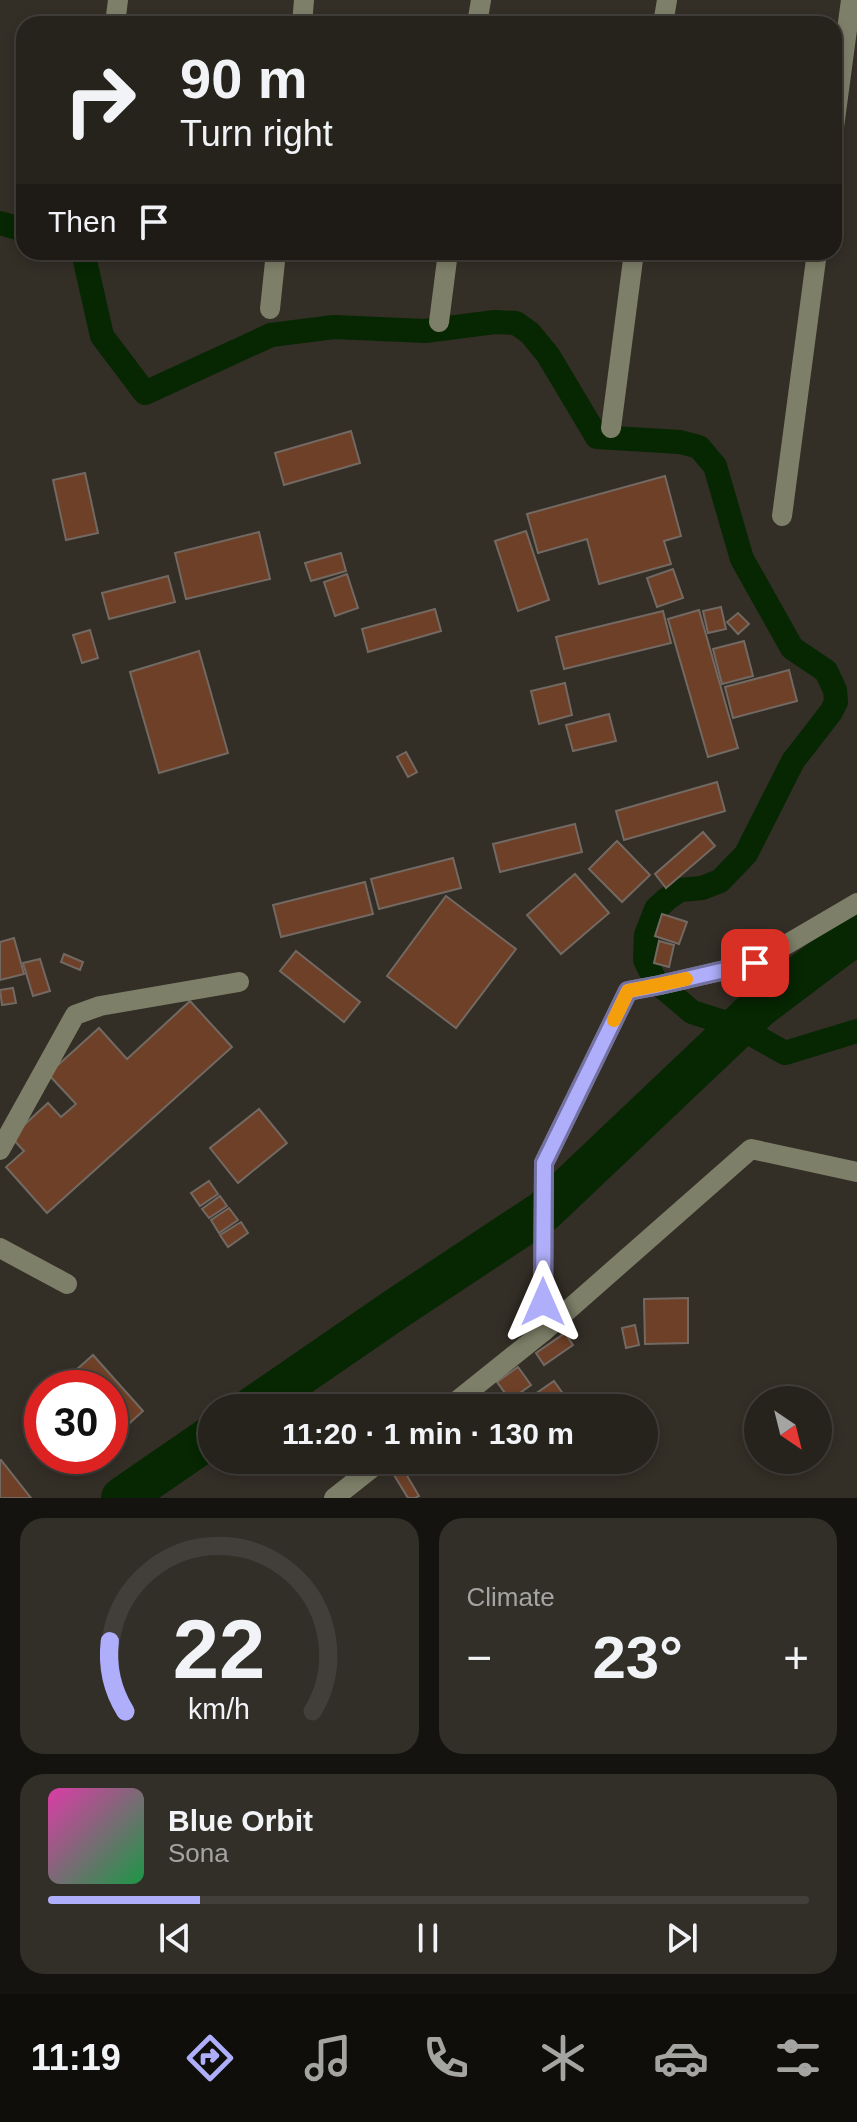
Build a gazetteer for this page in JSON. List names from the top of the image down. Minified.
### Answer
{"north":"bottom right","page":{"turn":["90 m","Turn right"],"then":"Then","limit":"30","trip":"11:20 · 1 min · 130 m","tile":"Climate","heat":["−","23°","+"],"song":["Blue Orbit","Sona"],"tabs":"11:19","gauge":["22","km/h"]}}
